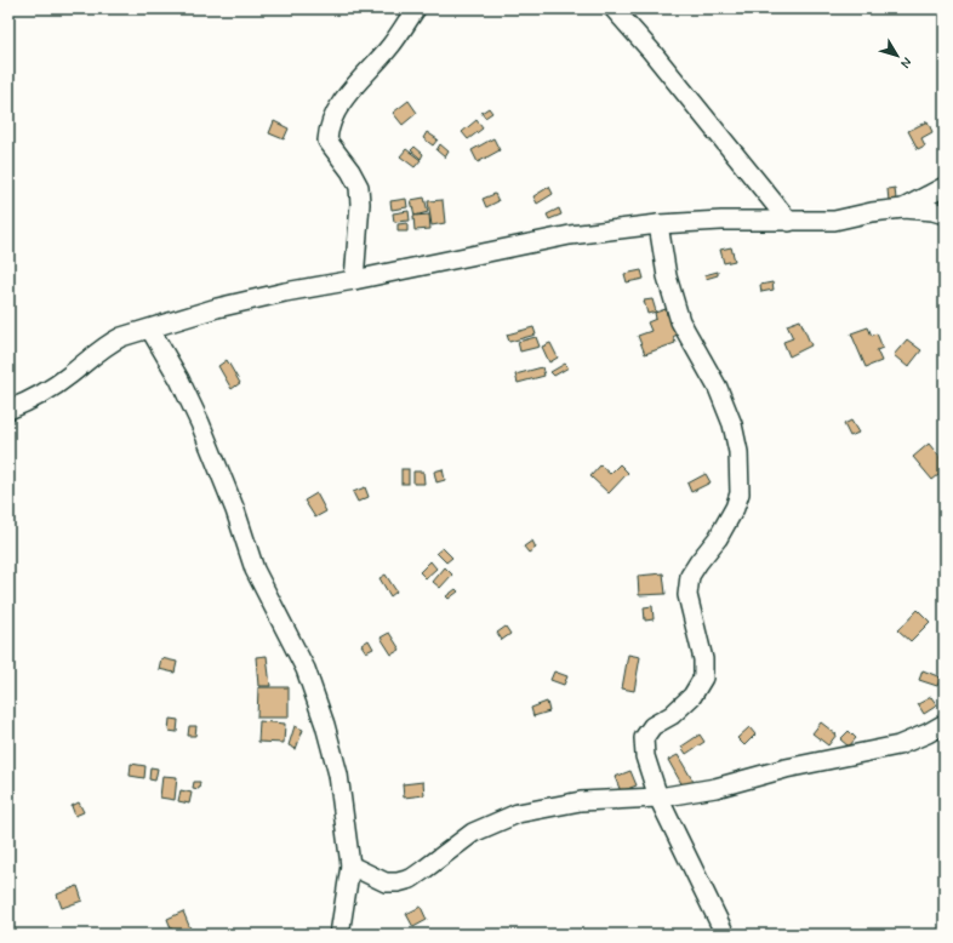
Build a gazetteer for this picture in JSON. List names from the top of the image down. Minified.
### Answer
{"north":"bottom right"}
